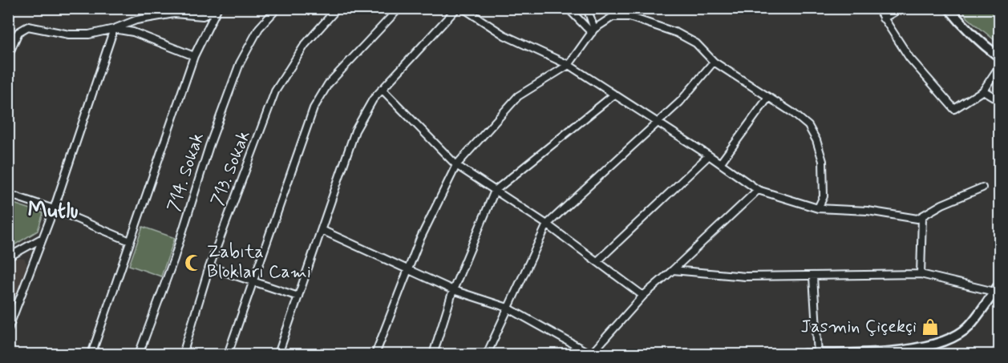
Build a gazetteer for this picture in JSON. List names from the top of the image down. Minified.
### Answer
{"streets":{"street":["713. Sokak","714. Sokak"]},"districts":["Mutlu"],"places":{"mosque":["Zabıta Blokları Cami"],"shop":["Jasmin Çiçekçi"]}}
